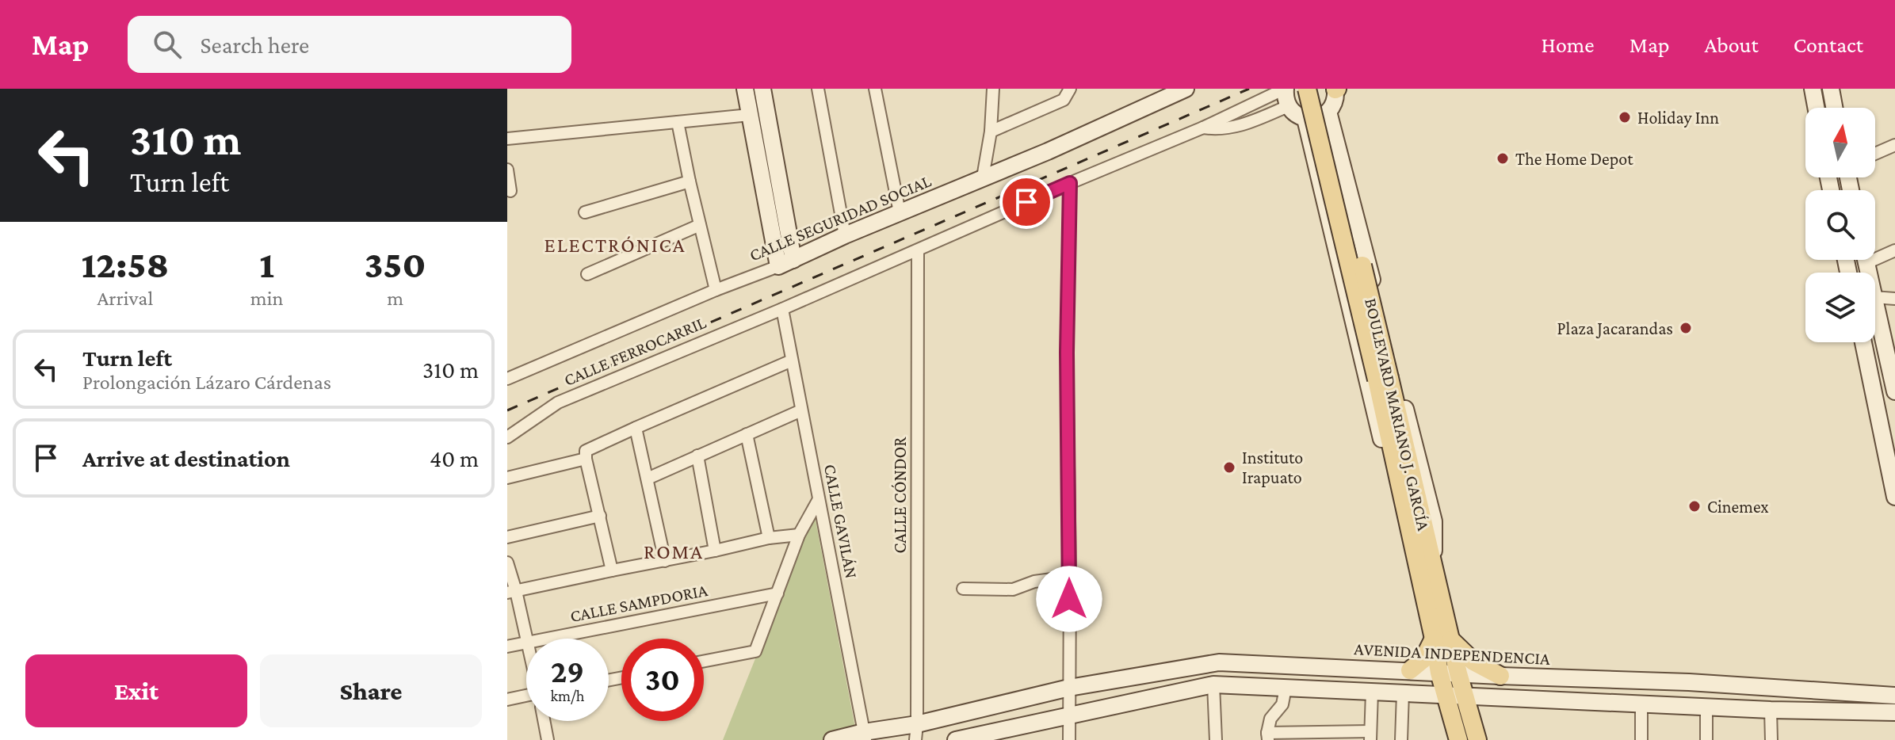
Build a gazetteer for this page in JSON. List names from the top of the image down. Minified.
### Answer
{"streets":{"main road":["BOULEVARD MARIANO J. GARCÍA"],"street":["CALLE SEGURIDAD SOCIAL","CALLE FERROCARRIL","CALLE CÓNDOR","CALLE GAVILÁN","CALLE SAMPDORIA","AVENIDA INDEPENDENCIA"]},"crossings":[["CALLE FERROCARRIL","CALLE CÓNDOR"],["CALLE FERROCARRIL","CALLE GAVILÁN"],["BOULEVARD MARIANO J. GARCÍA","AVENIDA INDEPENDENCIA"],["CALLE CÓNDOR","AVENIDA INDEPENDENCIA"],["CALLE GAVILÁN","AVENIDA INDEPENDENCIA"]],"districts":["ELECTRÓNICA","ROMA"],"places":["Holiday Inn","The Home Depot","Plaza Jacarandas","Instituto Irapuato","Cinemex"],"north":"top","page":{"header":"Map","search":"Search here","nav":["Home","Map","About","Contact"],"turn":["310 m","Turn left"],"eta":["12:58","Arrival","1","min","350","m"],"list":[{"name":"Turn left","note":"Prolongación Lázaro Cárdenas","value":"310 m"},{"name":"Arrive at destination","value":"40 m"}],"speed":"29 km/h","limit":"30","buttons":["Exit","Share"]}}
